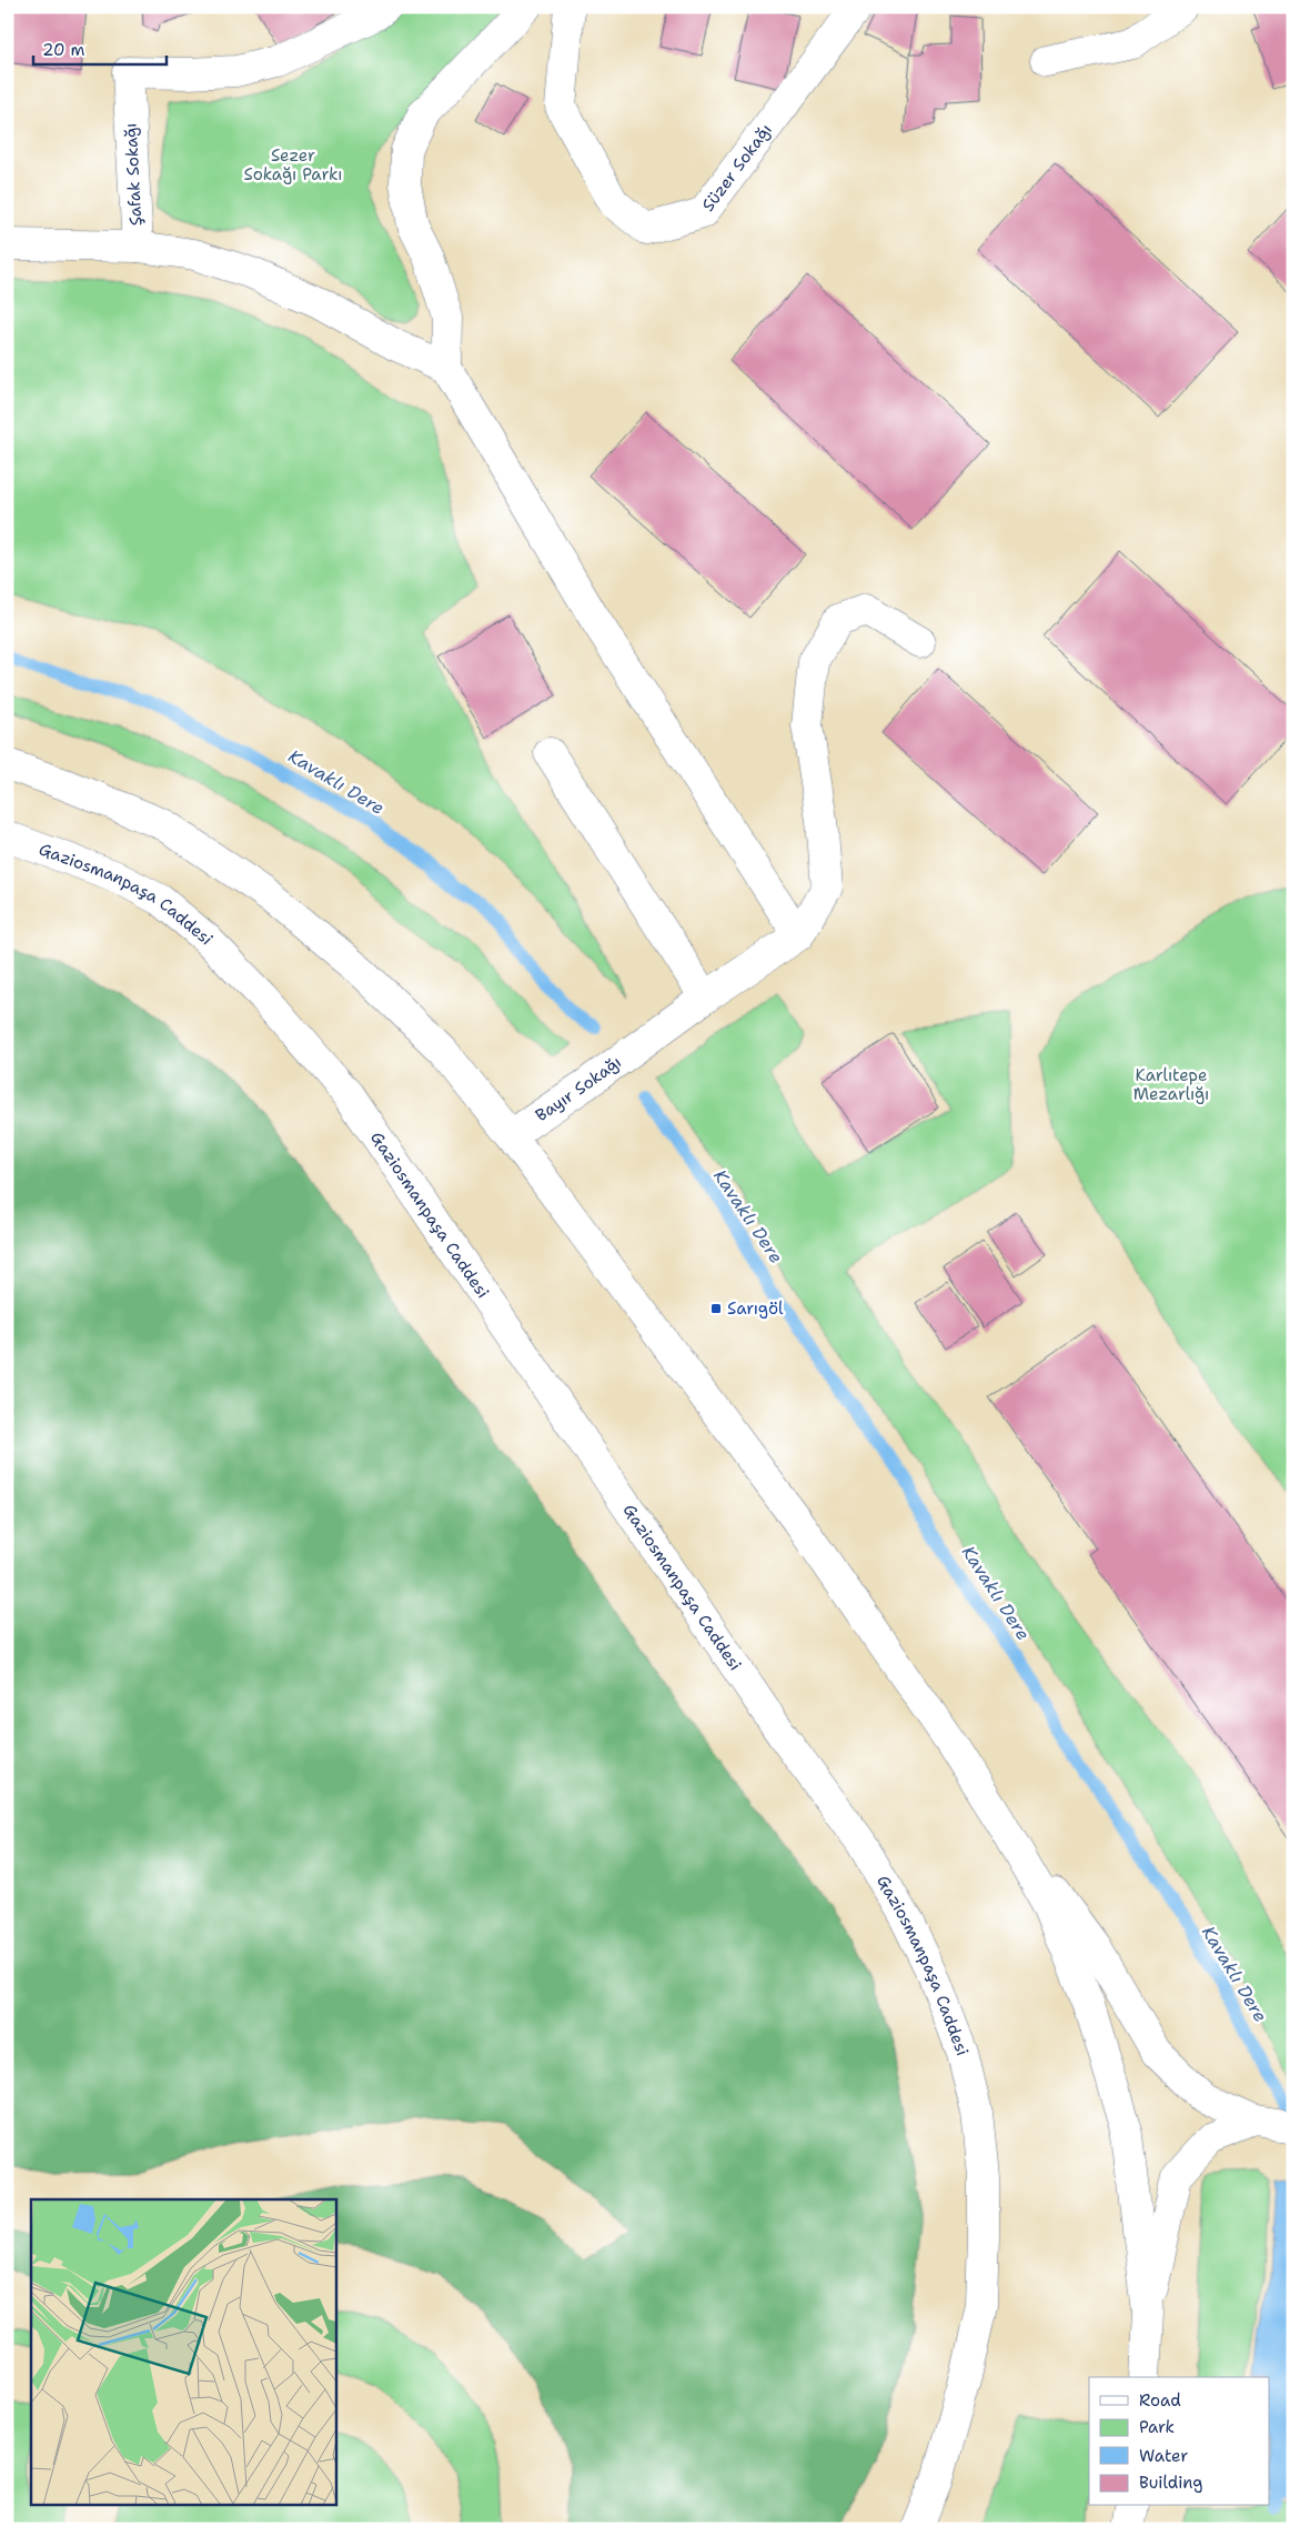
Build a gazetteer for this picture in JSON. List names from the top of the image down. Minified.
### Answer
{"streets":{"main road":["Süzer Sokağı","Şafak Sokağı","Gaziosmanpaşa Caddesi","Bayır Sokağı"]},"water":["Kavaklı Dere"],"parks":["Sezer Sokağı Parkı","Karlıtepe Mezarlığı"],"places":{"transit":["Sarıgöl"]},"legend":["Road","Park","Water","Building"],"scale_bar":"20 m"}
